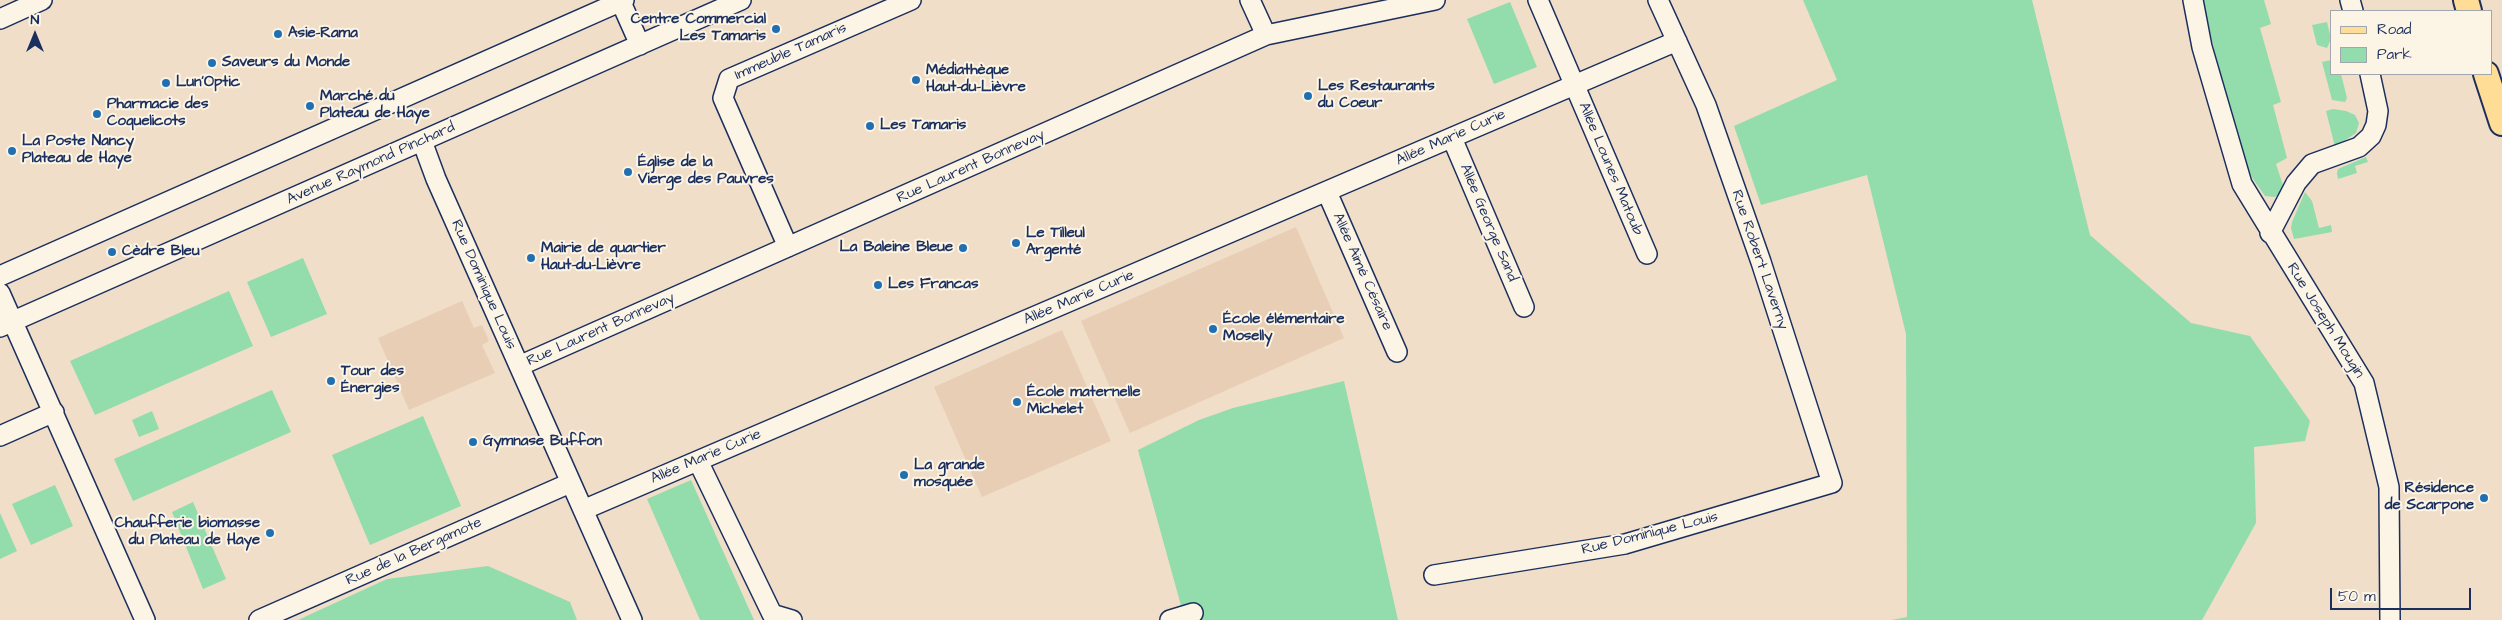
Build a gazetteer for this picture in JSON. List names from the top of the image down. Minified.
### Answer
{"streets":{"street":["Immeuble Tamaris","Allée Marie Curie","Avenue Raymond Pinchard","Rue Laurent Bonnevay","Allée Lounes Matoub","Allée George Sand","Rue Robert Laverny","Allée Aimé Césaire","Rue Dominique Louis","Rue Joseph Mougin","Rue de la Bergamote"]},"crossings":[["Immeuble Tamaris","Rue Laurent Bonnevay"],["Allée Marie Curie","Allée Lounes Matoub"],["Allée Marie Curie","Allée George Sand"],["Allée Marie Curie","Rue Robert Laverny"],["Allée Marie Curie","Allée Aimé Césaire"],["Allée Marie Curie","Rue Dominique Louis"],["Avenue Raymond Pinchard","Rue Dominique Louis"],["Rue Laurent Bonnevay","Rue Dominique Louis"],["Rue Robert Laverny","Rue Dominique Louis"],["Rue Dominique Louis","Rue de la Bergamote"]],"places":["Centre Commercial Les Tamaris","Asie-Rama","Saveurs du Monde","Médiathèque Haut-du-Lièvre","Lun'Optic","Les Restaurants du Coeur","Marché du Plateau de Haye","Pharmacie des Coquelicots","Les Tamaris","La Poste Nancy Plateau de Haye","Église de la Vierge des Pauvres","Le Tilleul Argenté","La Baleine Bleue","Cèdre Bleu","Mairie de quartier Haut-du-Lièvre","Les Francas","École élémentaire Moselly","Tour des Énergies","École maternelle Michelet","Gymnase Buffon","La grande mosquée","Résidence de Scarpone","Chaufferie biomasse du Plateau de Haye"],"legend":["Road","Park"],"scale_bar":"50 m","north":"top"}
